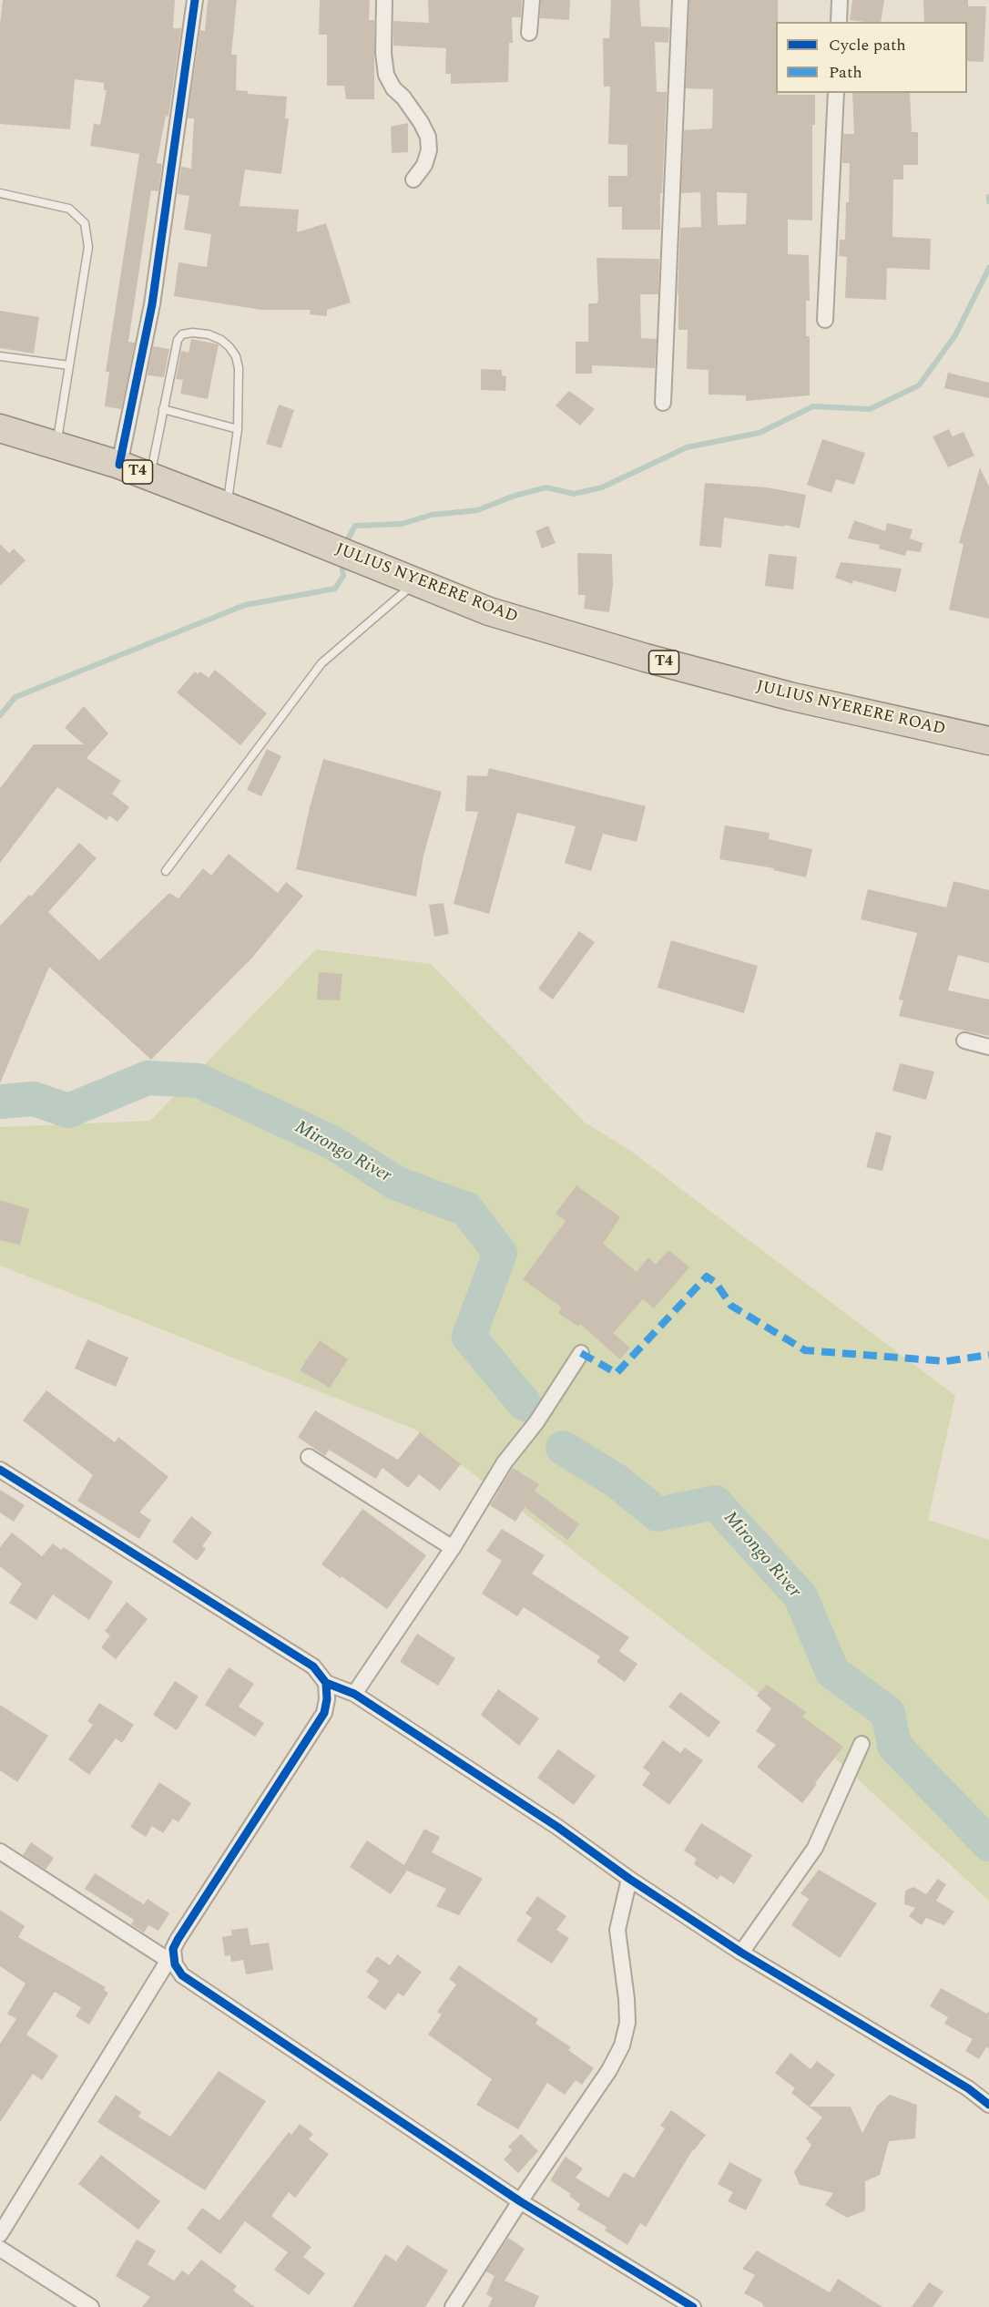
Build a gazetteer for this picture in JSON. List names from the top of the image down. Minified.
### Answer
{"streets":{"highway":["T4","JULIUS NYERERE ROAD"]},"water":["Mirongo River"],"legend":["Cycle path","Path"]}
